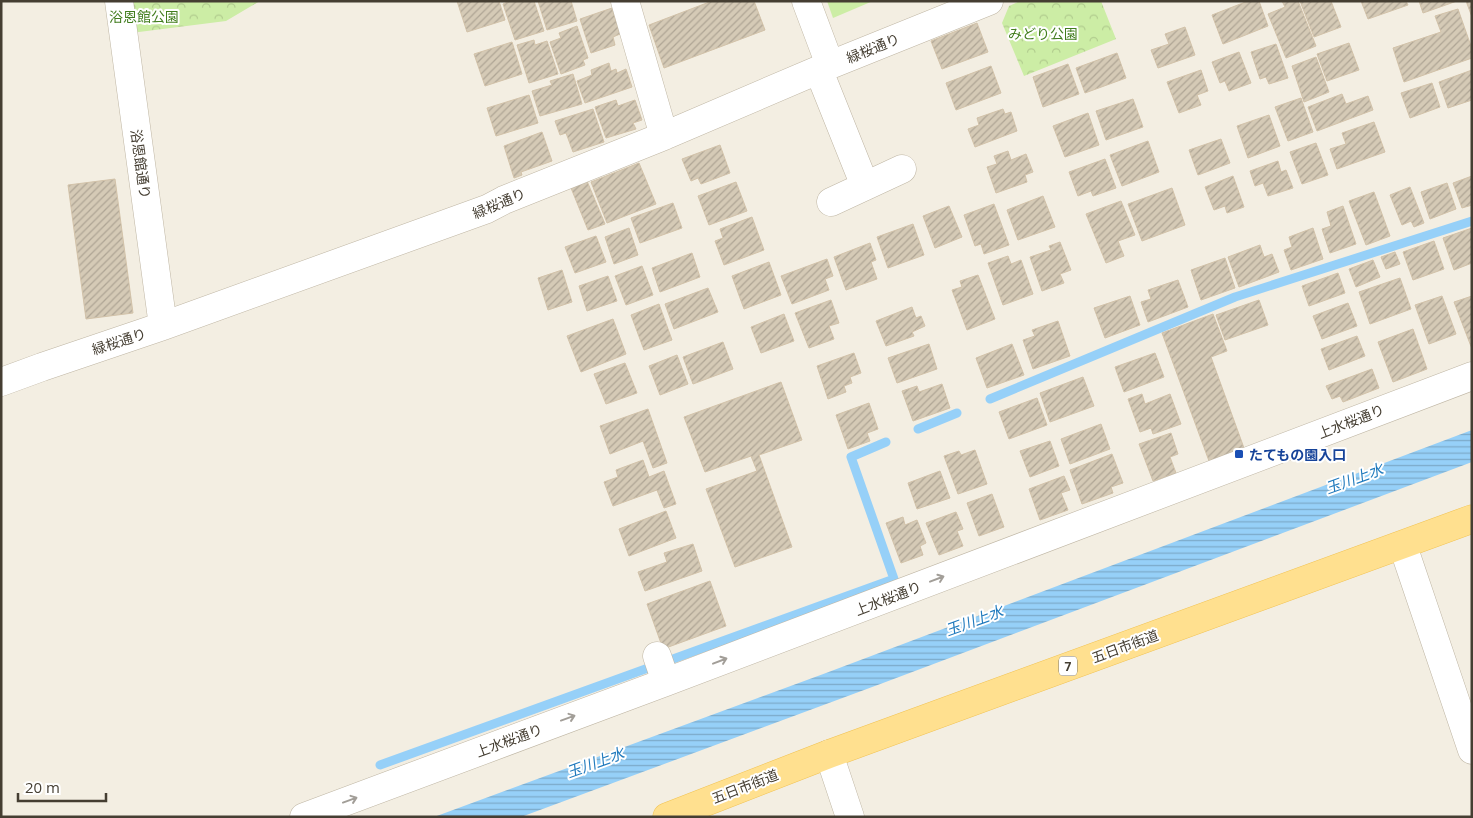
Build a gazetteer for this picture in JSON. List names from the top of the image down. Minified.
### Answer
{"streets":{"main road":["五日市街道","7"],"street":["緑桜通り","浴恩館通り","上水桜通り"]},"crossings":[["緑桜通り","浴恩館通り"]],"one_way":["上水桜通り"],"water":["玉川上水"],"parks":["浴恩館公園","みどり公園"],"places":{"transit":["たてもの園入口"]},"scale_bar":"20 m"}
